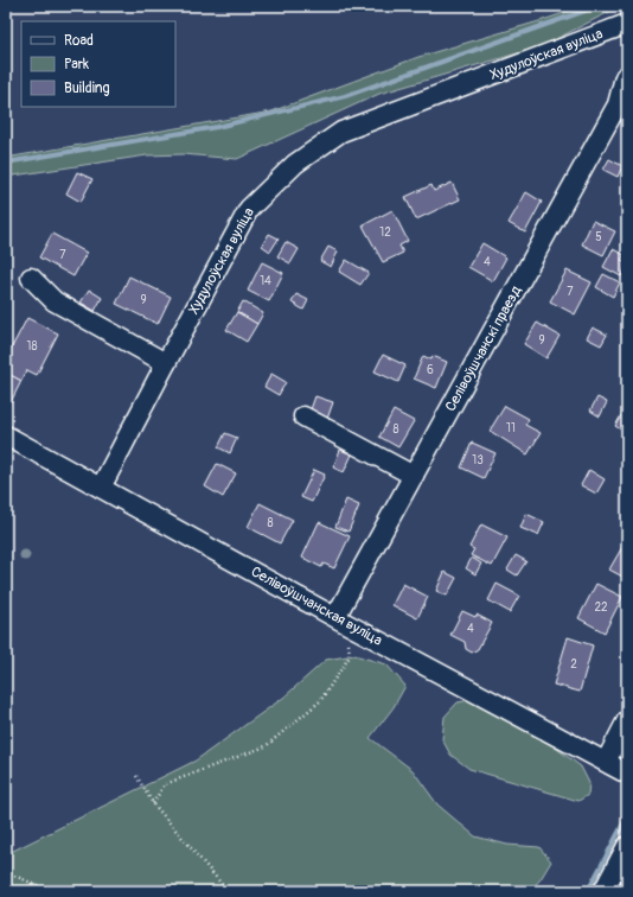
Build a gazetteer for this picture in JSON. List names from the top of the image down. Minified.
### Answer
{"streets":{"street":["Худулоўская вуліца","Селівоўшчанскі праезд","Селівоўшчанская вуліца"]},"crossings":[["Худулоўская вуліца","Селівоўшчанская вуліца"],["Селівоўшчанскі праезд","Селівоўшчанская вуліца"]],"house_numbers":["12","5","7","4","14","7","9","9","18","6","11","8","13","8","22","4","2"],"legend":["Road","Park","Building"]}
